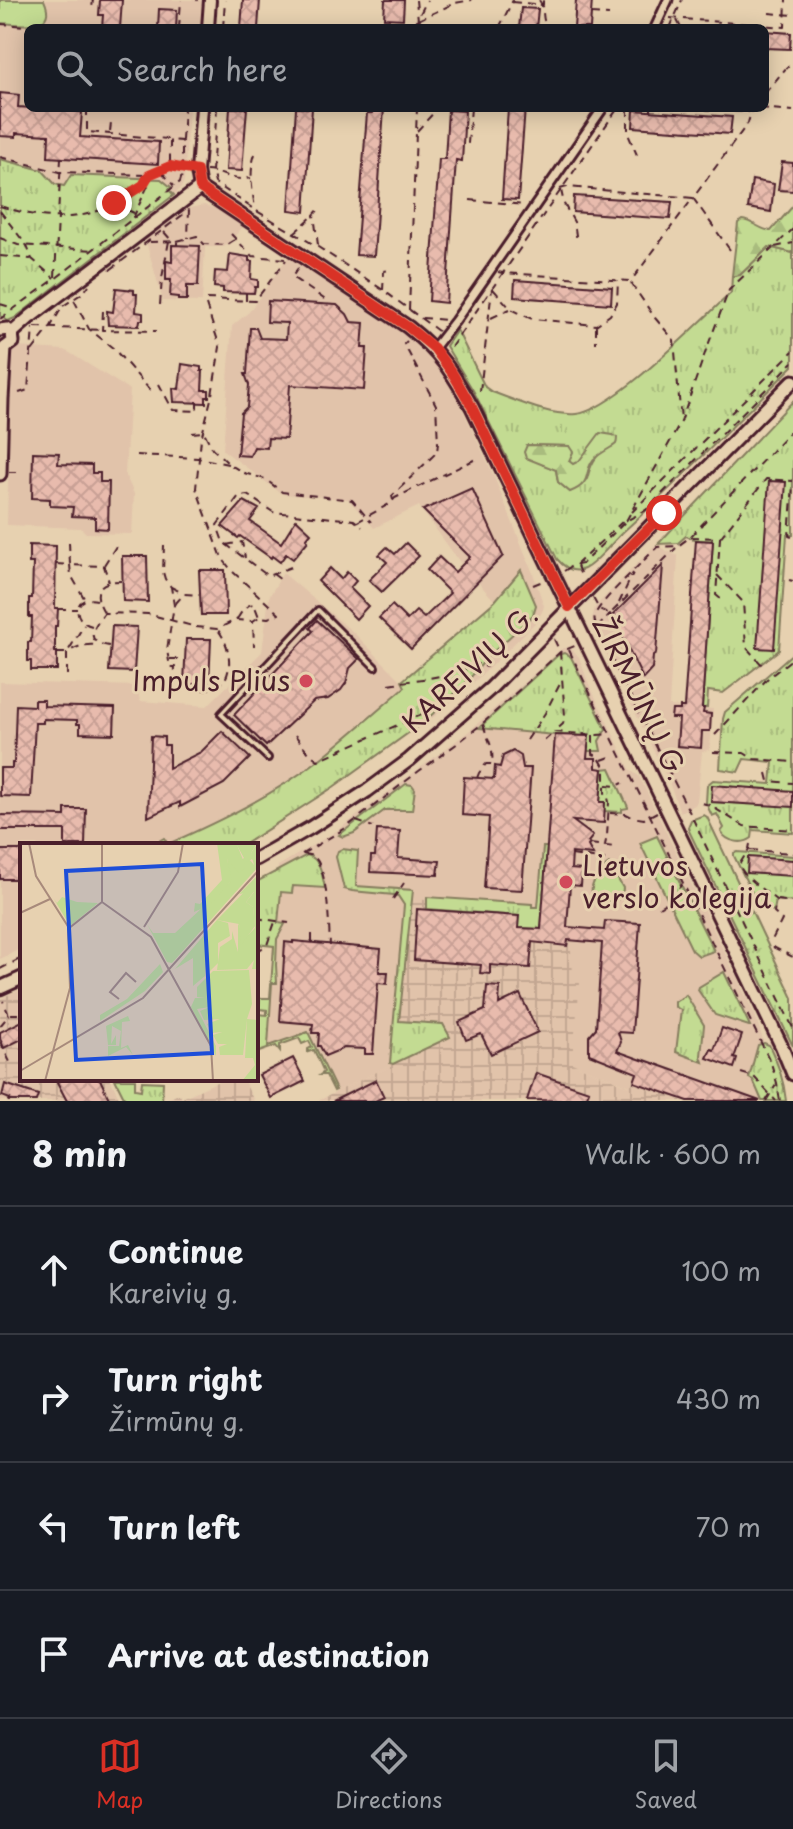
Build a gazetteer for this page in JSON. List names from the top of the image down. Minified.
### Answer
{"streets":{"main road":["KAREIVIŲ G.","ŽIRMŪNŲ G."]},"crossings":[["KAREIVIŲ G.","ŽIRMŪNŲ G."]],"places":["Impuls Plius","Lietuvos verslo kolegija"],"page":{"search":"Search here","heading":["8 min","Walk · 600 m"],"list":[["Continue","Kareivių g.","100 m"],["Turn right","Žirmūnų g.","430 m"],["Turn left","70 m"],"Arrive at destination"],"nav":["Map","Directions","Saved"]}}
